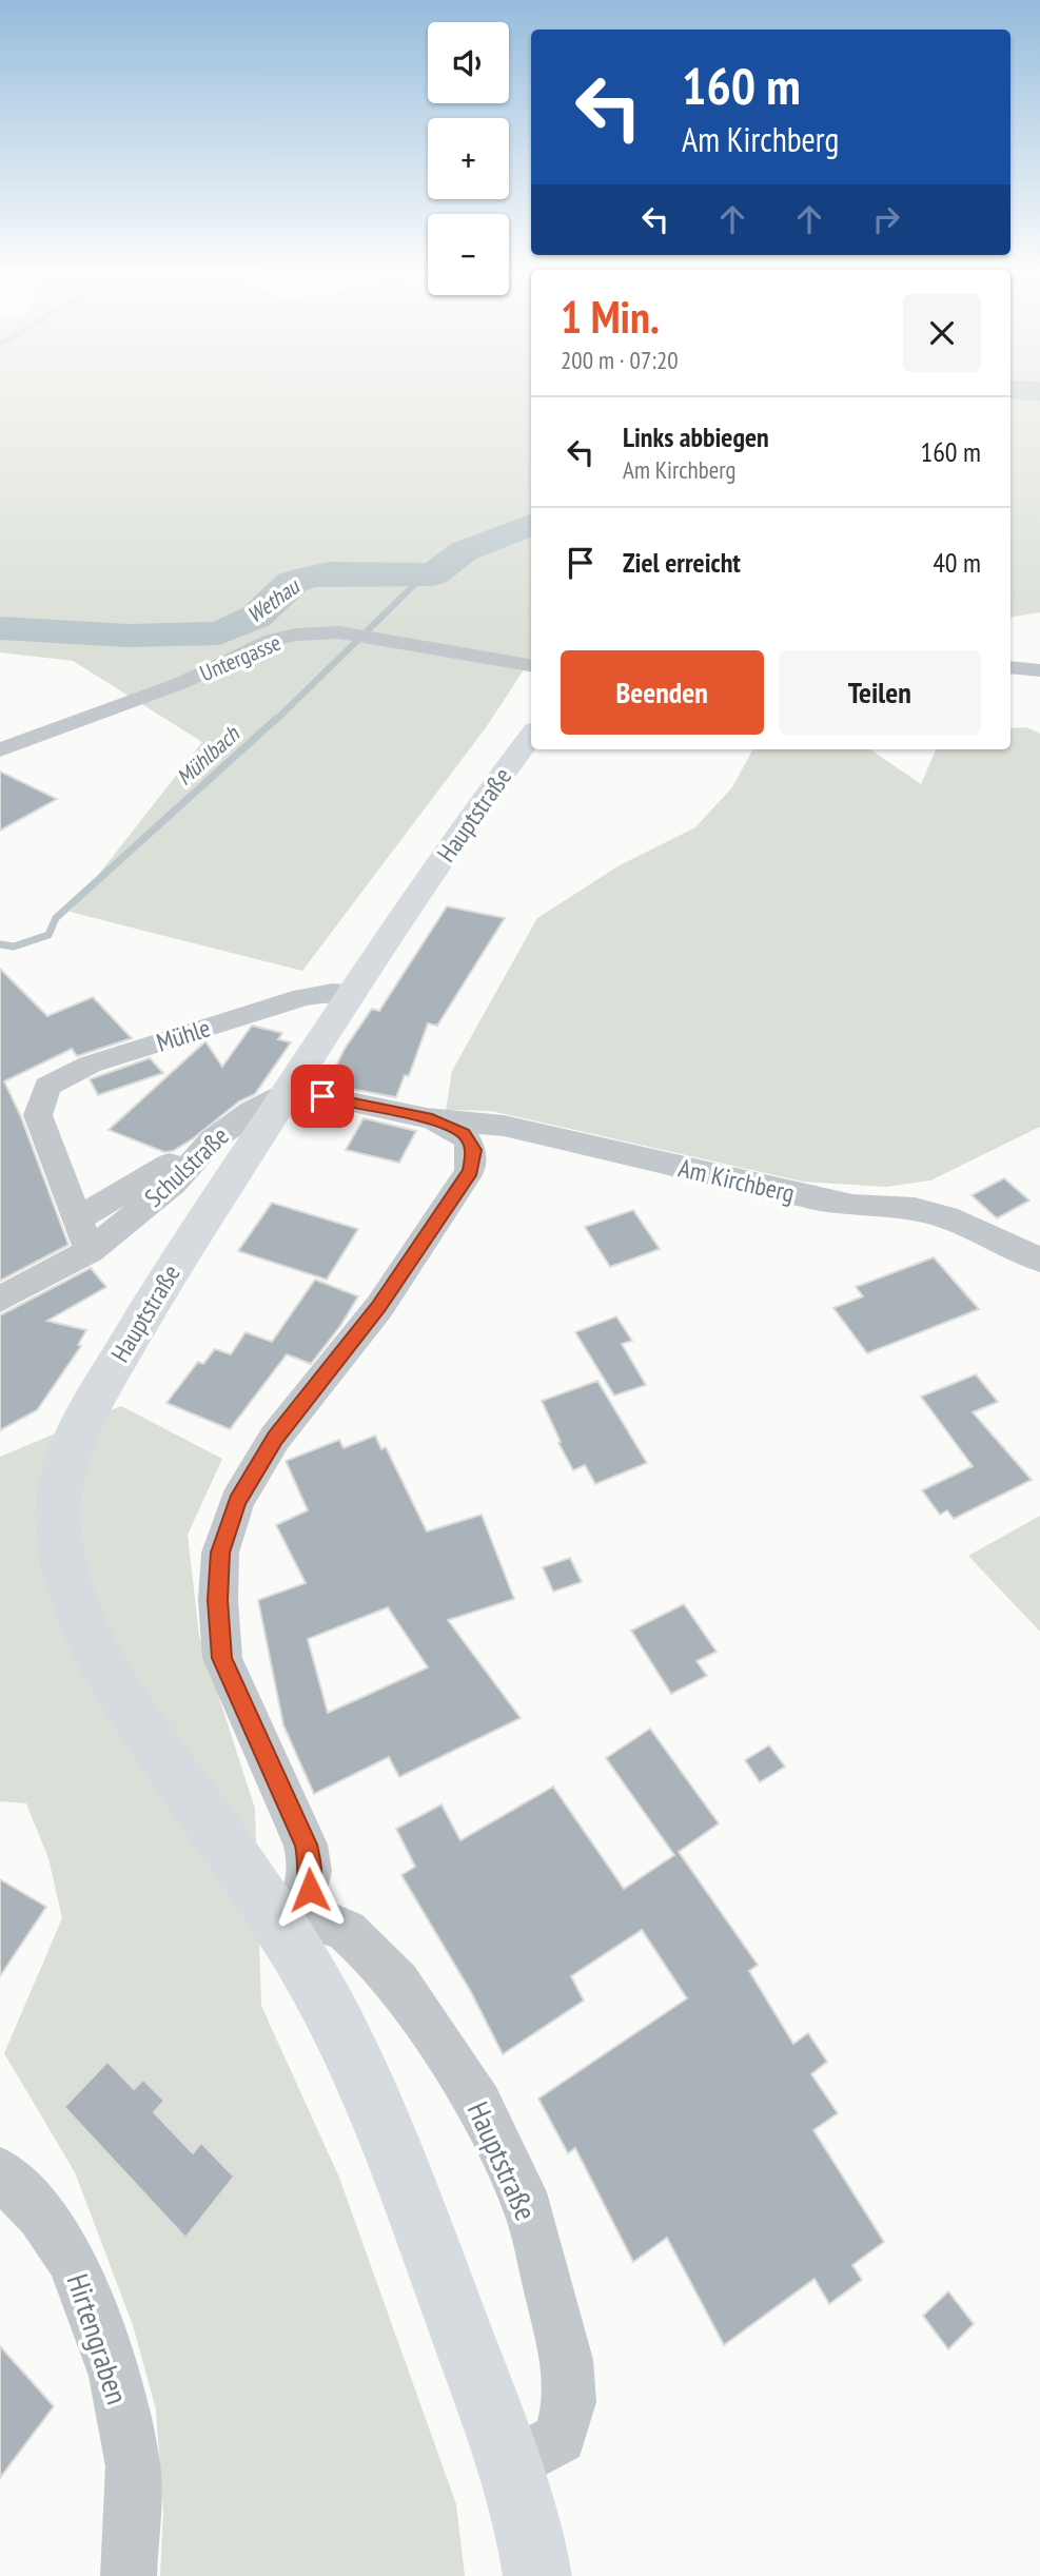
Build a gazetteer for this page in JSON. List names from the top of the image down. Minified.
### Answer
{"streets":{"main road":["Hauptstraße"],"street":["Untergasse","Mühle","Schulstraße","Am Kirchberg","Hirtengraben"]},"crossings":[["Hauptstraße","Mühle"],["Hauptstraße","Schulstraße"],["Hauptstraße","Am Kirchberg"],["Schulstraße","Am Kirchberg"]],"water":["Wethau","Mühlbach"],"page":{"map_buttons":["+","−"],"turn":["160 m","Am Kirchberg"],"heading":["1 Min.","200 m · 07:20"],"list":[{"name":"Links abbiegen","note":"Am Kirchberg","value":"160 m"},{"name":"Ziel erreicht","value":"40 m"}],"buttons":["Beenden","Teilen"]}}
